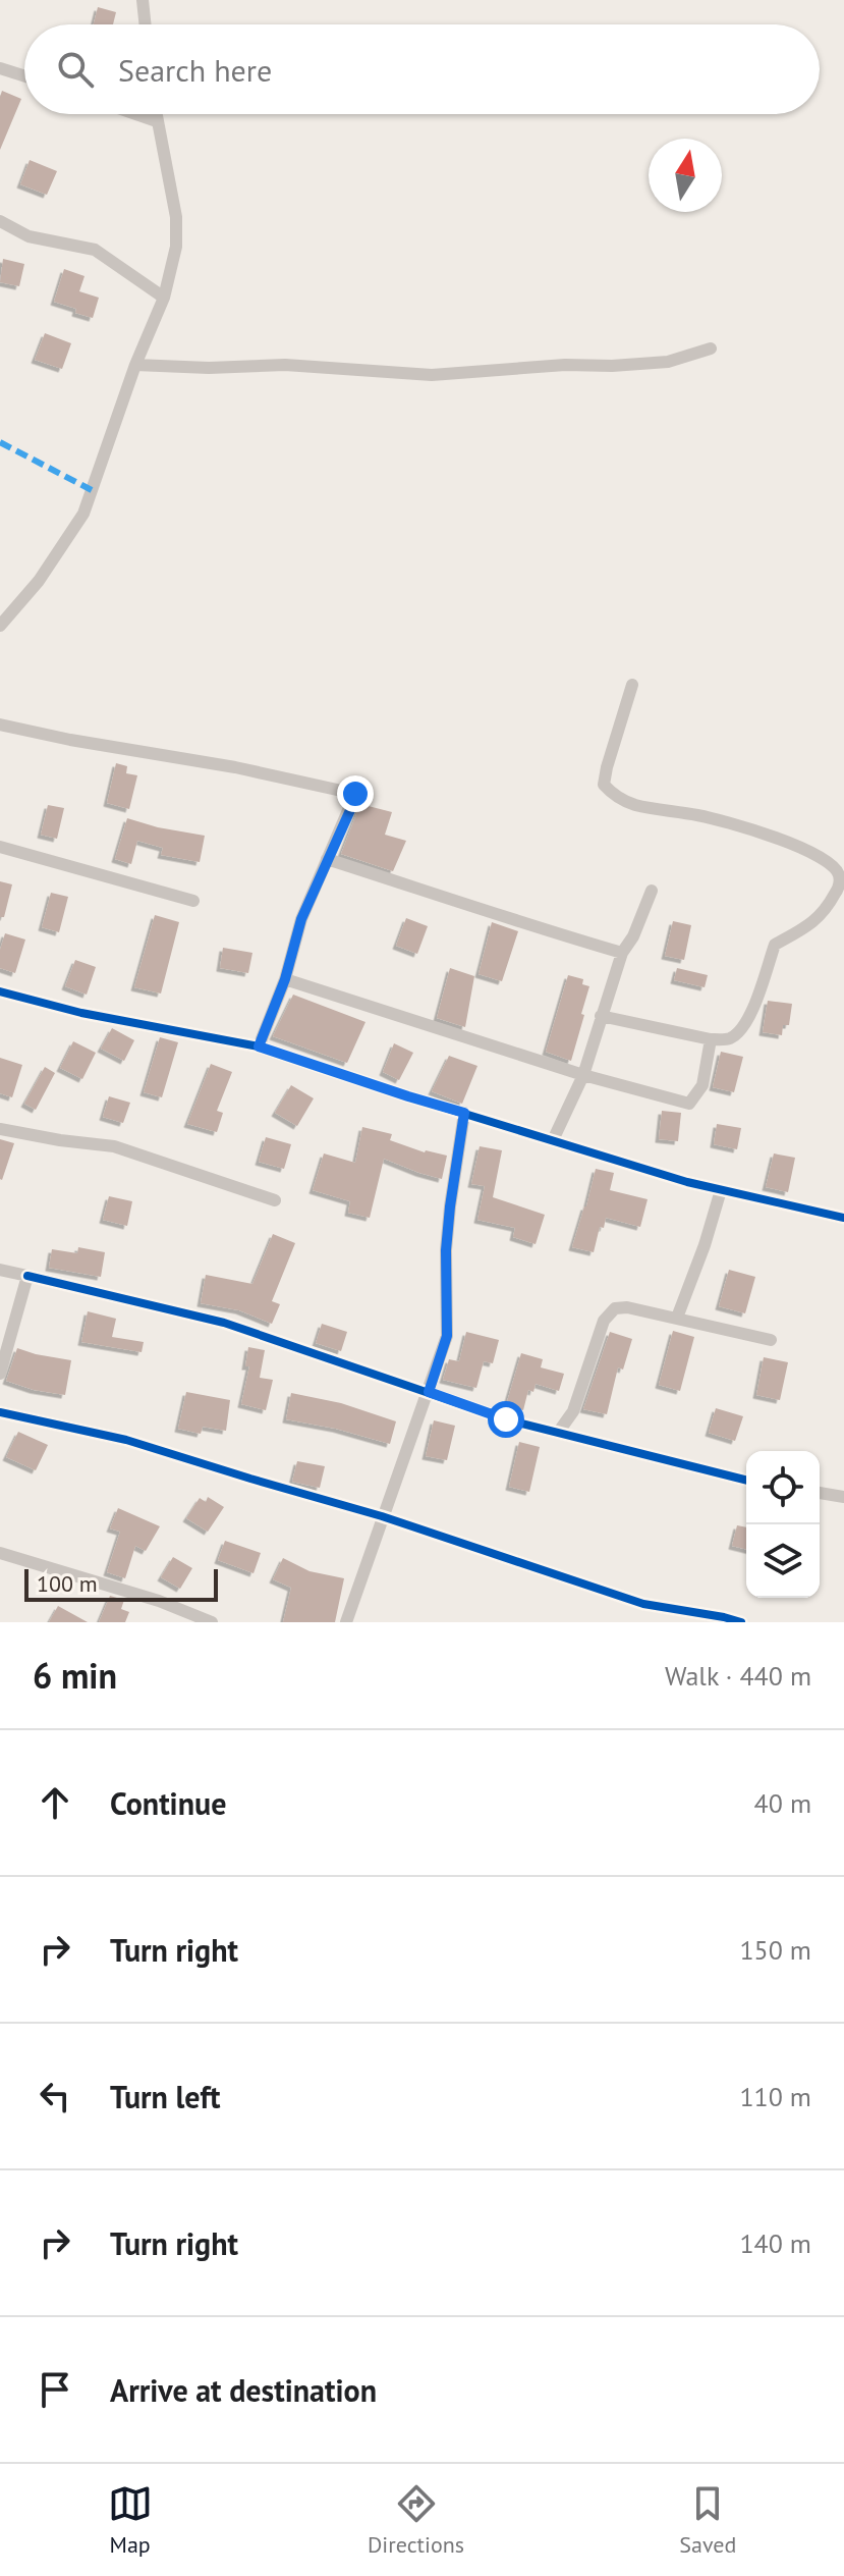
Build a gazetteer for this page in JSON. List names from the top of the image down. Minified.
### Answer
{"scale_bar":"100 m","north":"top","page":{"search":"Search here","scale":"100 m","heading":["6 min","Walk · 440 m"],"list":[["Continue","40 m"],["Turn right","150 m"],["Turn left","110 m"],["Turn right","140 m"],"Arrive at destination"],"nav":["Map","Directions","Saved"]}}
